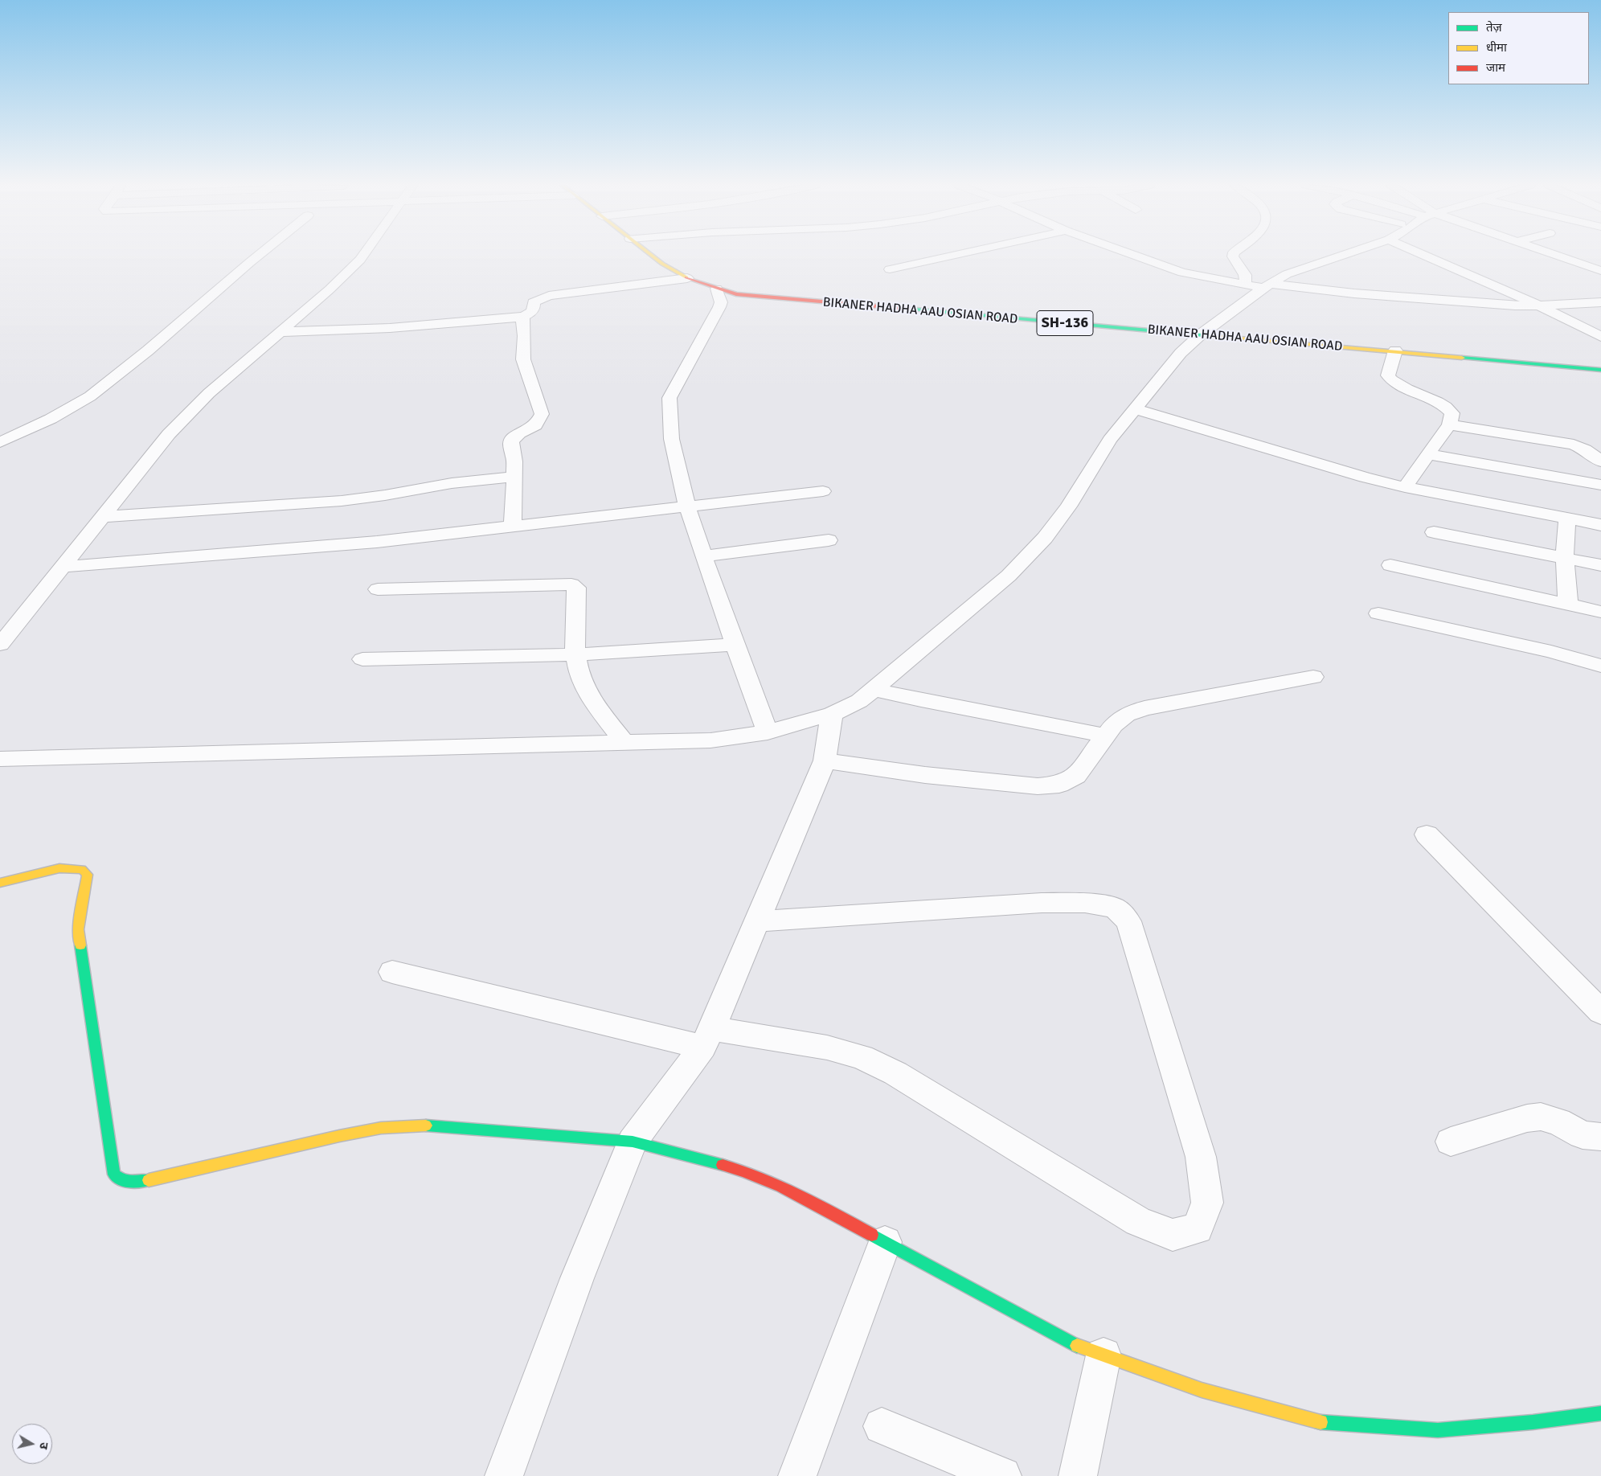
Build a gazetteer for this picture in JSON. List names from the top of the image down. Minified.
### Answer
{"streets":{"main road":["BIKANER HADHA AAU OSIAN ROAD","SH-136"]},"legend":["तेज़","धीमा","जाम"],"north":"right"}
